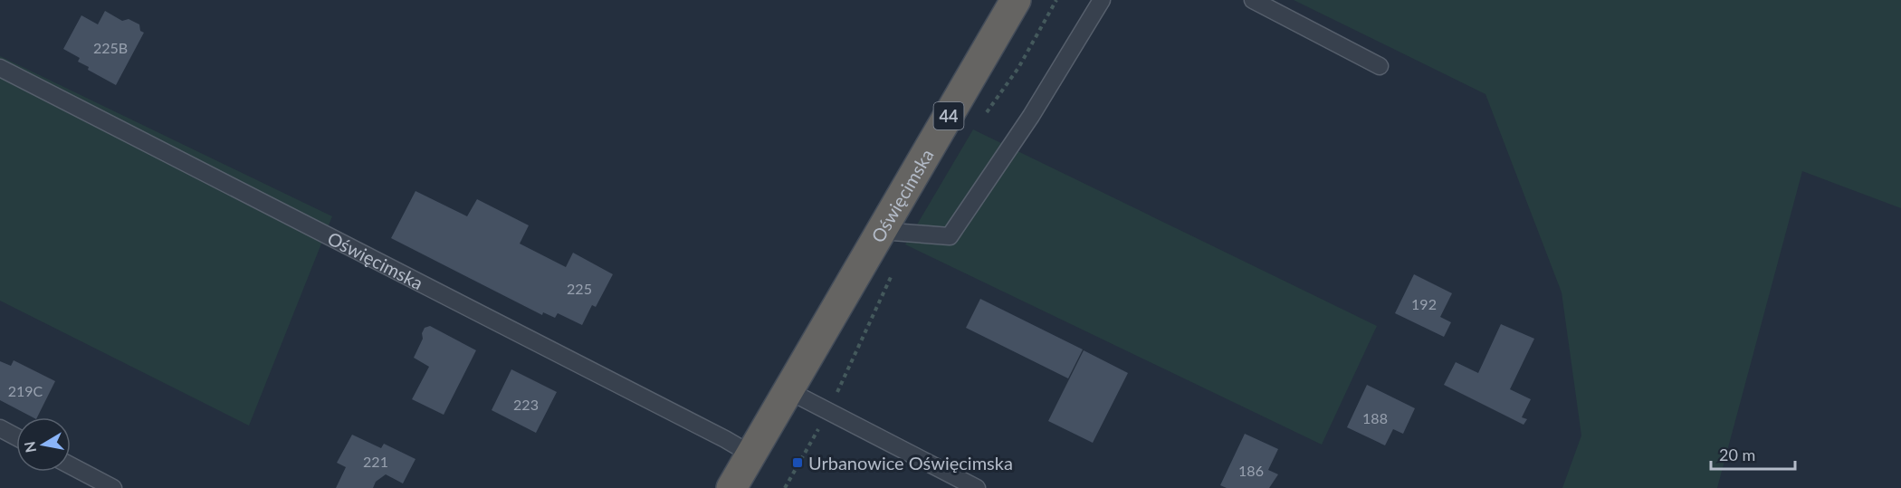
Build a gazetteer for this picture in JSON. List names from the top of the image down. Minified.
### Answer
{"streets":{"highway":["44","Oświęcimska"]},"places":{"transit":["Urbanowice Oświęcimska"]},"house_numbers":["225B","225","192","219C","223","188","221","186"],"scale_bar":"20 m","north":"left"}
